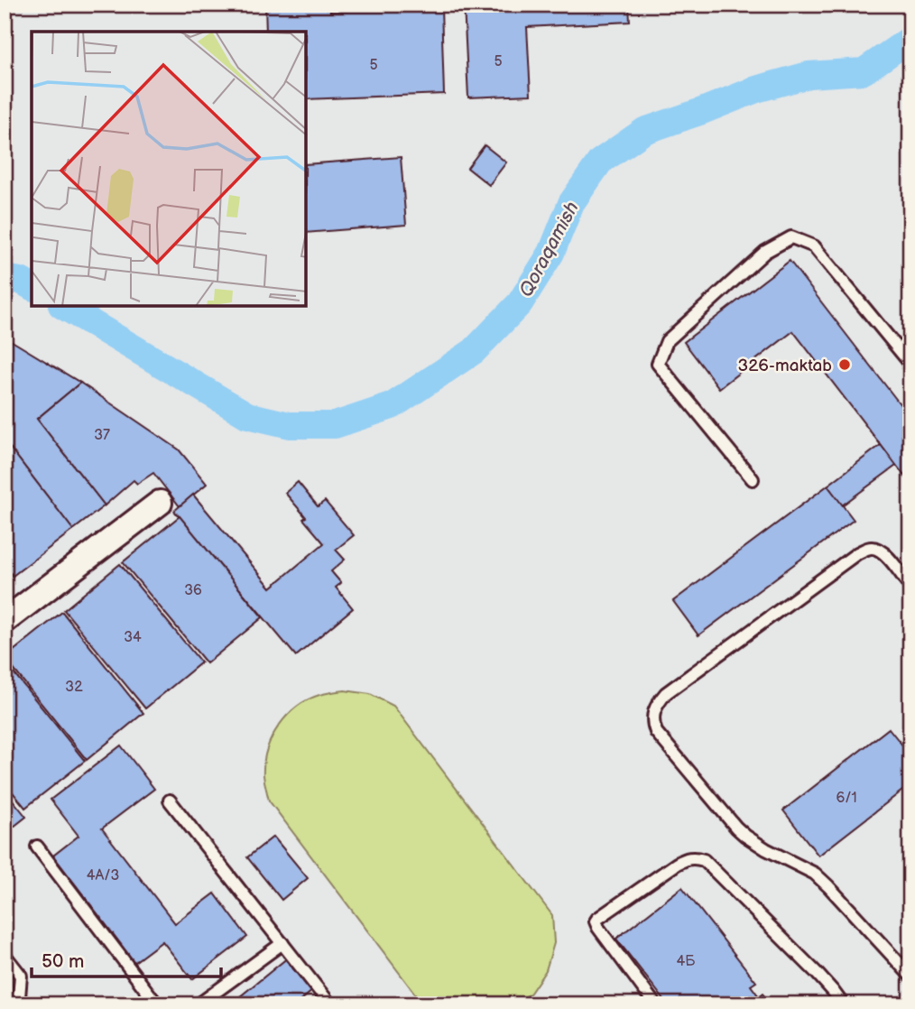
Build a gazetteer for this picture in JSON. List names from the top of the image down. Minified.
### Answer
{"water":["Qoraqamish"],"places":["326-maktab"],"house_numbers":["5","5","37","36","34","32","6/1","4A/3","4Б"],"scale_bar":"50 m"}
